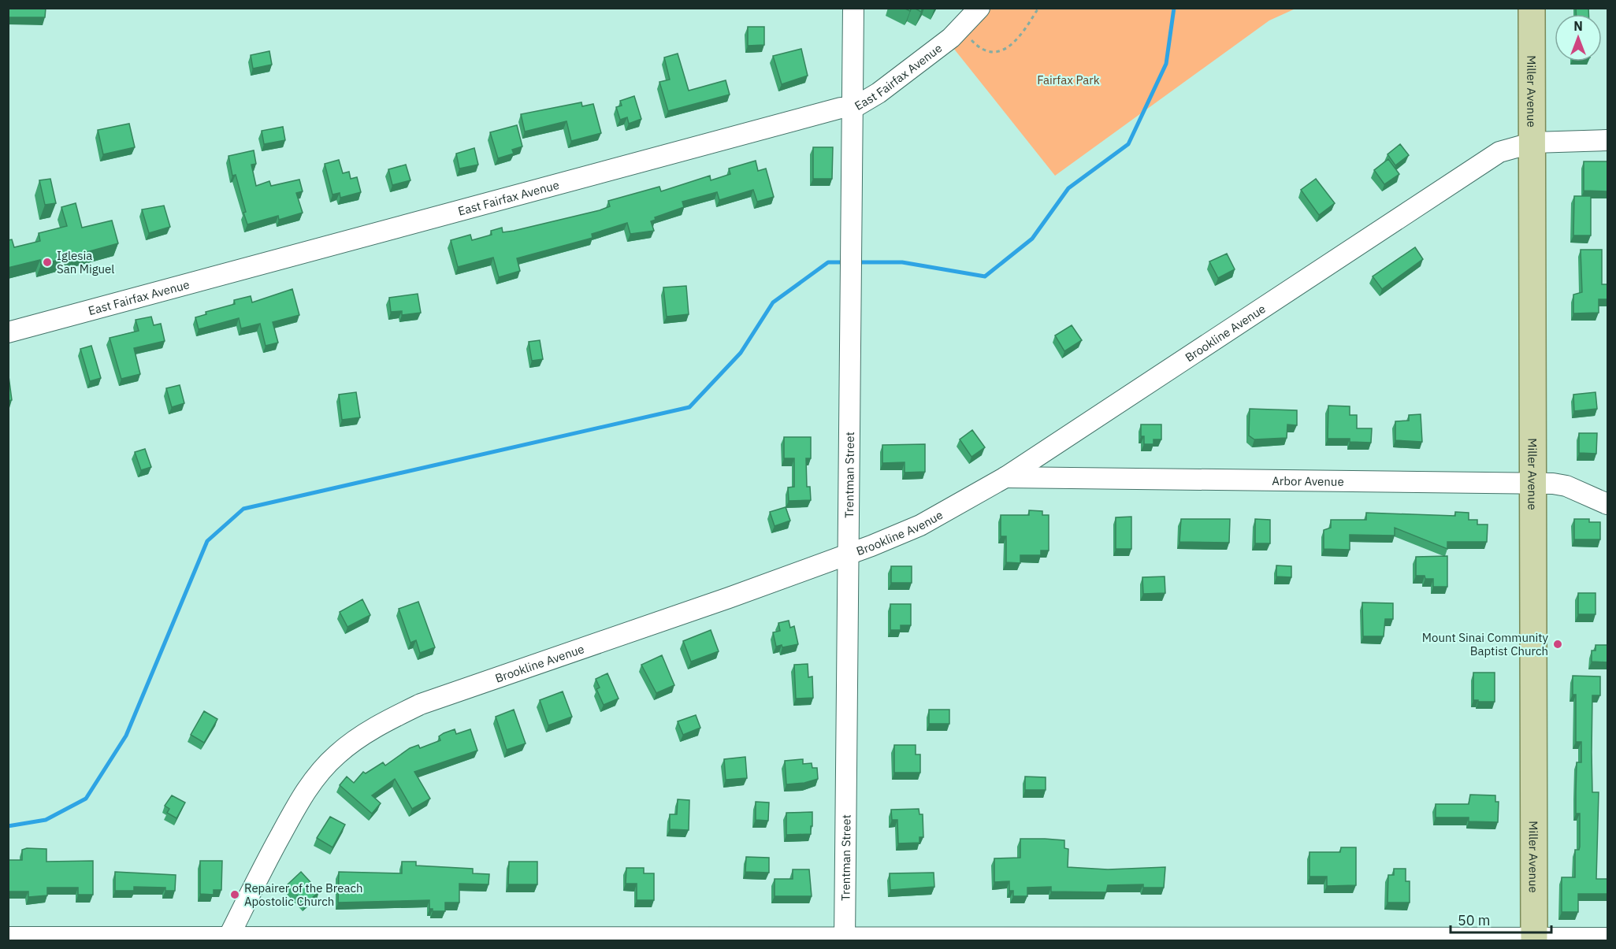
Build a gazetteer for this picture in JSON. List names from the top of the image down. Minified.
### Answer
{"streets":{"main road":["Miller Avenue"],"street":["East Fairfax Avenue","Brookline Avenue","Trentman Street","Arbor Avenue"]},"crossings":[["East Fairfax Avenue","Trentman Street"],["Miller Avenue","Brookline Avenue"],["Miller Avenue","Arbor Avenue"],["Brookline Avenue","Trentman Street"],["Brookline Avenue","Arbor Avenue"]],"parks":["Fairfax Park"],"places":["Iglesia San Miguel","Mount Sinai Community Baptist Church","Repairer of the Breach Apostolic Church"],"scale_bar":"50 m","north":"top"}
